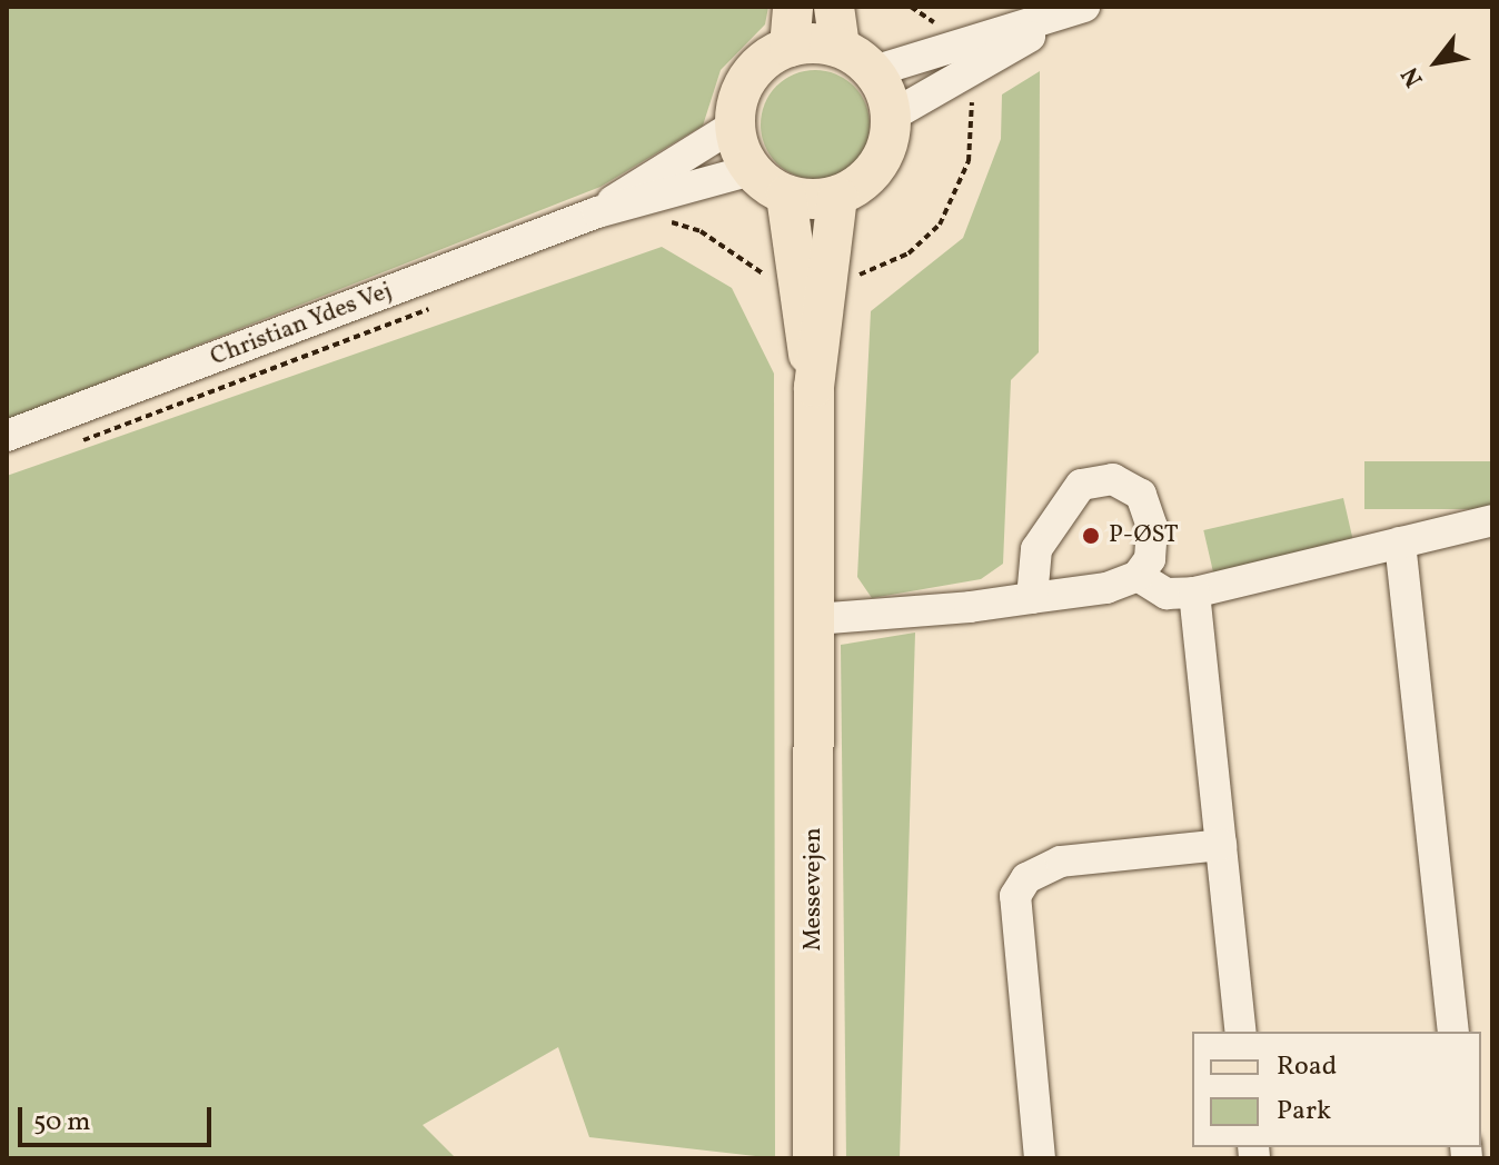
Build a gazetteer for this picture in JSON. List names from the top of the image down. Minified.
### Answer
{"streets":{"main road":["Messevejen"],"street":["Christian Ydes Vej"]},"crossings":[["Christian Ydes Vej","Messevejen"]],"places":["P-ØST"],"legend":["Road","Park"],"scale_bar":"50 m","north":"bottom left"}
